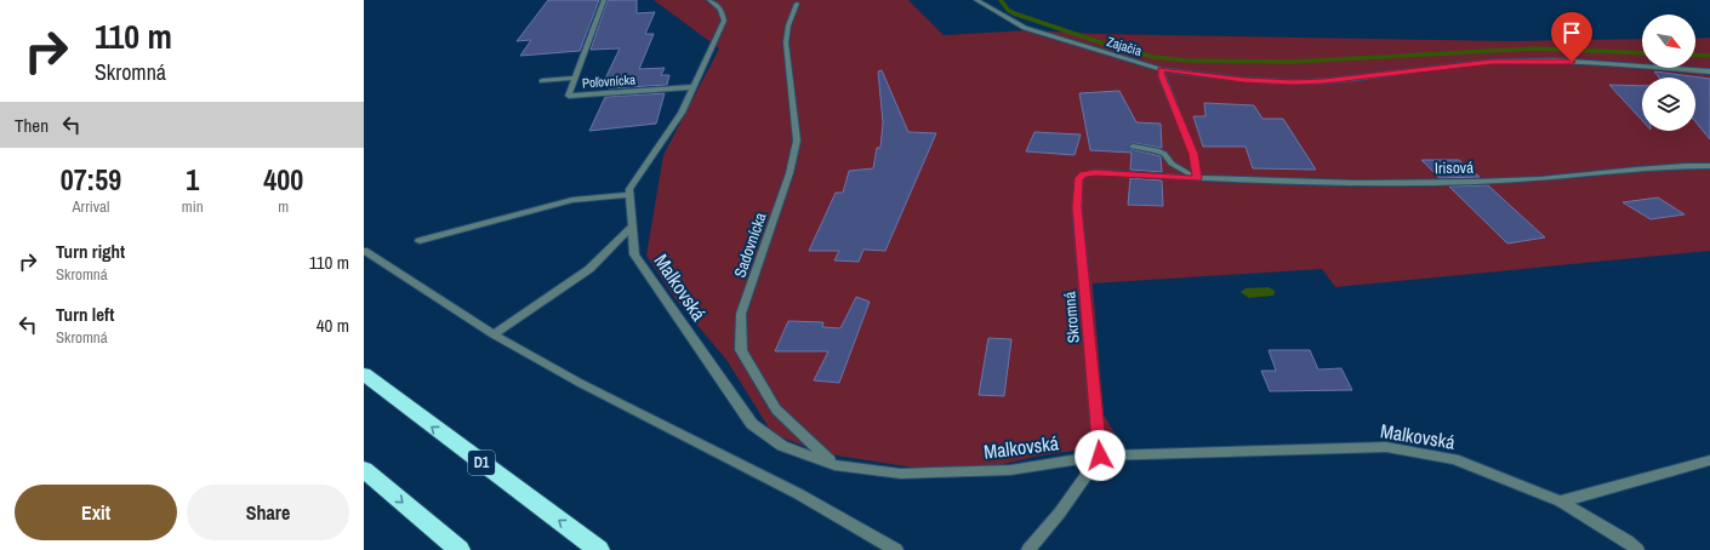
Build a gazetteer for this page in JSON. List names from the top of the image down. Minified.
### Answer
{"streets":{"highway":["D1"],"street":["Zajačia","Poľovnícka","Irisová","Sadovnícka","Malkovská","Skromná"]},"crossings":[["Poľovnícka","Malkovská"],["Irisová","Skromná"],["Sadovnícka","Malkovská"],["Malkovská","Skromná"]],"north":"bottom right","page":{"turn":["110 m","Skromná"],"then":"Then","eta":["07:59","Arrival","1","min","400","m"],"list":[{"name":"Turn right","note":"Skromná","value":"110 m"},{"name":"Turn left","note":"Skromná","value":"40 m"}],"buttons":["Exit","Share"]}}
